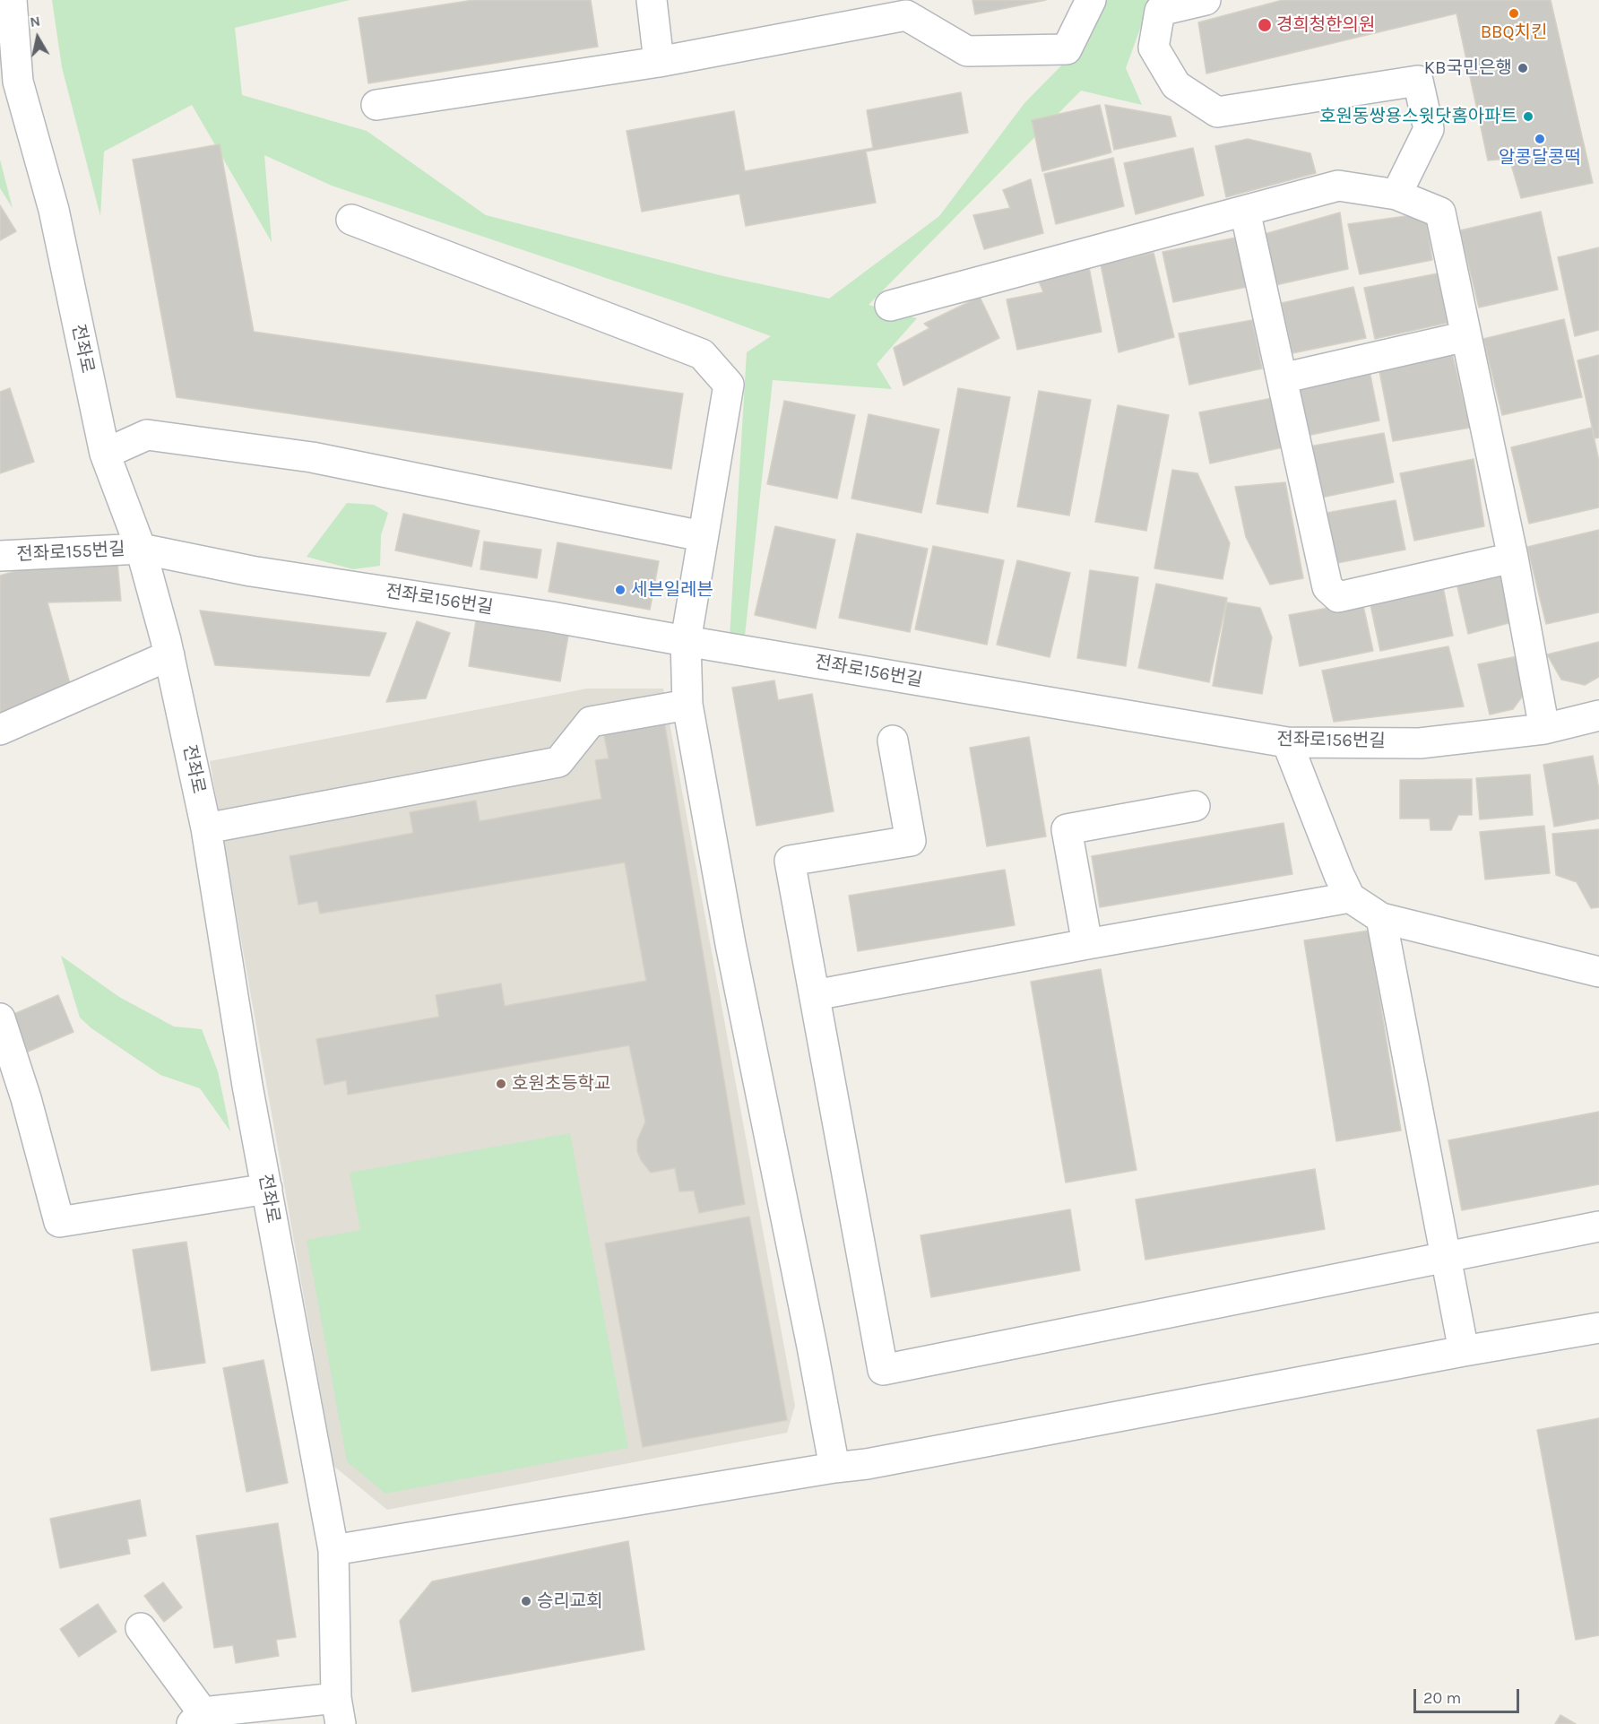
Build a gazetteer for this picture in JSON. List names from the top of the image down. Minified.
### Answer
{"streets":{"street":["전좌로","전좌로155번길","전좌로156번길"]},"crossings":[["전좌로","전좌로155번길"],["전좌로","전좌로156번길"],["전좌로155번길","전좌로156번길"]],"places":["BBQ치킨","경희청한의원","KB국민은행","호원동쌍용스윗닷홈아파트","알콩달콩떡","세븐일레븐","호원초등학교","승리교회"],"scale_bar":"20 m","north":"top"}
